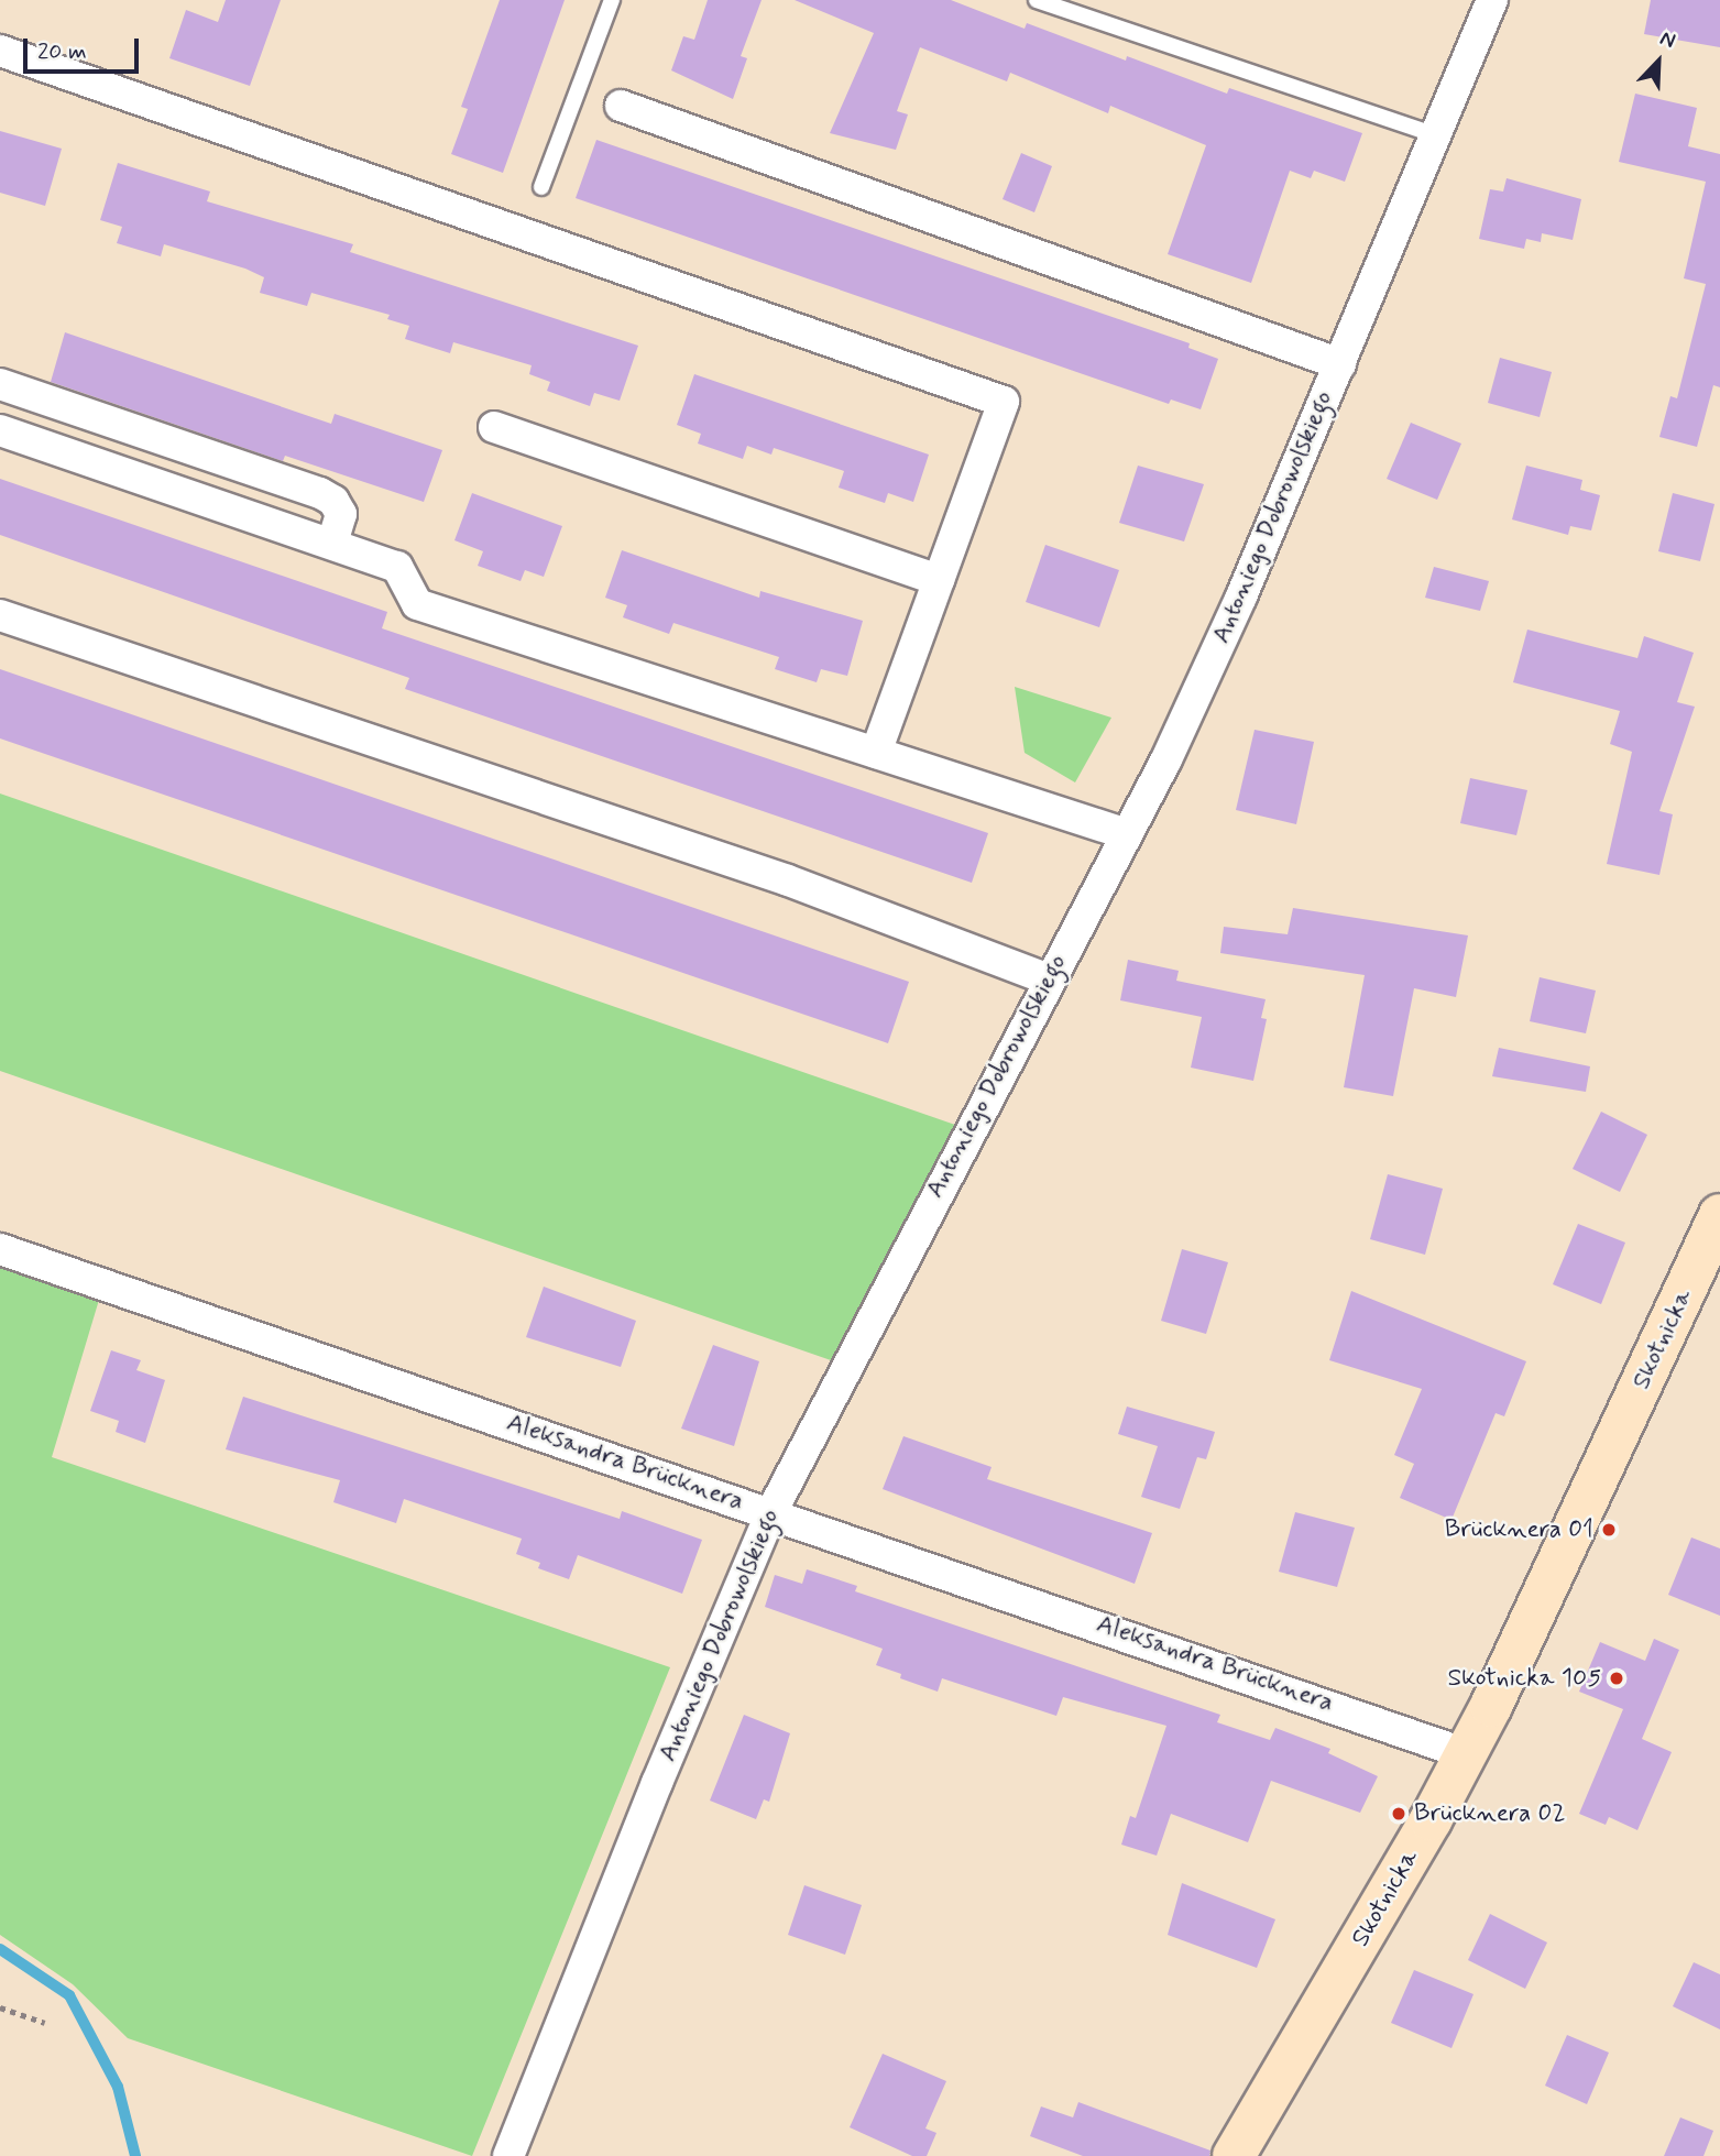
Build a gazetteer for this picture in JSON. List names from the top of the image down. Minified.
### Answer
{"streets":{"street":["Antoniego Dobrowolskiego","Skotnicka","Aleksandra Brücknera"]},"crossings":[["Antoniego Dobrowolskiego","Aleksandra Brücknera"],["Skotnicka","Aleksandra Brücknera"]],"places":["Brücknera 01","Skotnicka 105","Brücknera 02"],"scale_bar":"20 m","north":"top right"}
